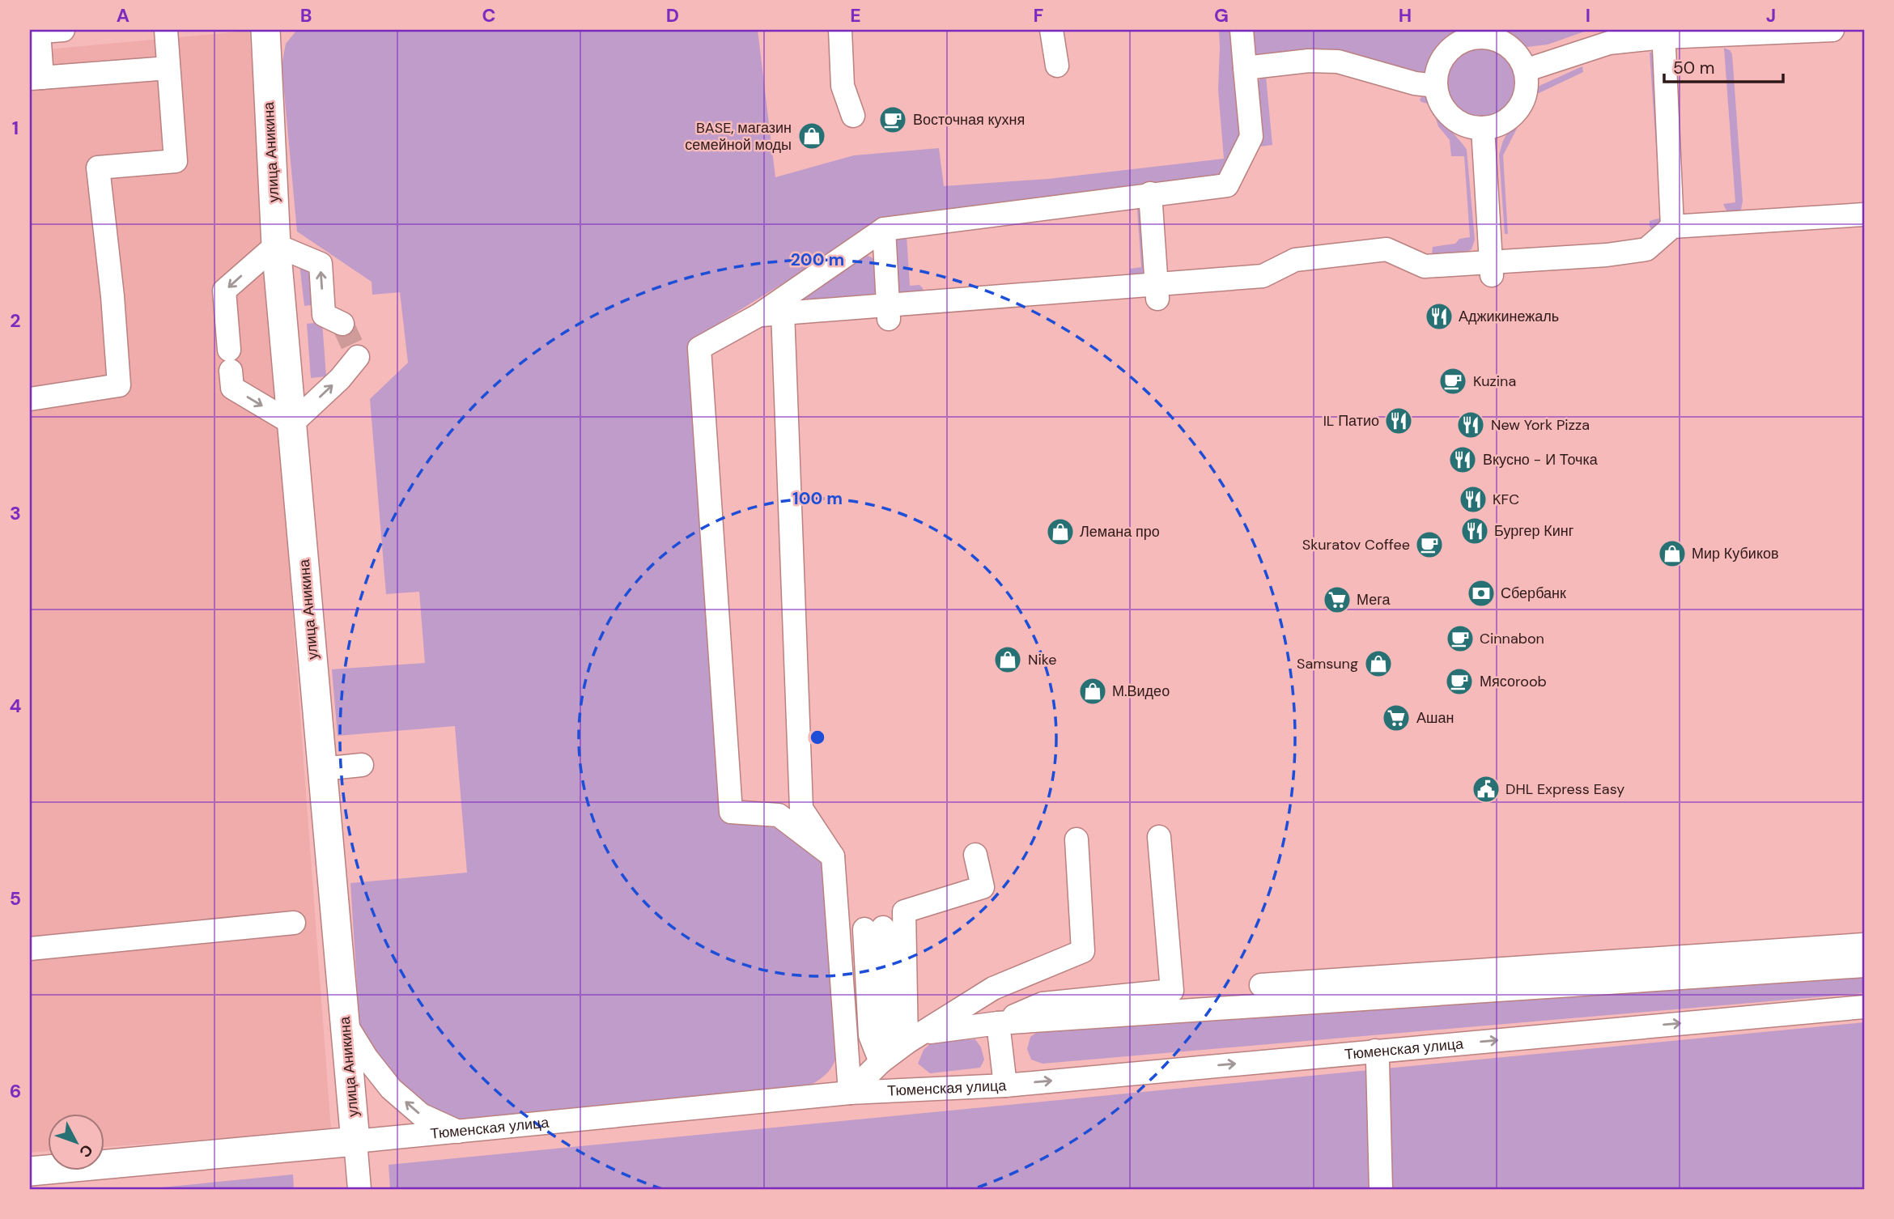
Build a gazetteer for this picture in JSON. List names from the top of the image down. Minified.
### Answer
{"streets":{"main road":["улица Аникина","Тюменская улица"]},"crossings":[["улица Аникина","Тюменская улица"]],"places":{"cafe":["Восточная кухня","Kuzina","Skuratov Coffee","Cinnabon","Мясоroob"],"shop":["BASE, магазин семейной моды","Лемана про","Мир Кубиков","Nike","Samsung","М.Видео"],"restaurant":["Аджикинежаль","IL Патио","New York Pizza","Вкусно - И Точка","KFC","Бургер Кинг"],"bank":["Сбербанк"],"supermarket":["Мега","Ашан"],"public building":["DHL Express Easy"]},"scale_bar":"50 m","north":"bottom right","grid":{"columns":["A","B","C","D","E","F","G","H","I","J"],"rows":["1","2","3","4","5","6"]},"rings":["200 m","100 m"]}
